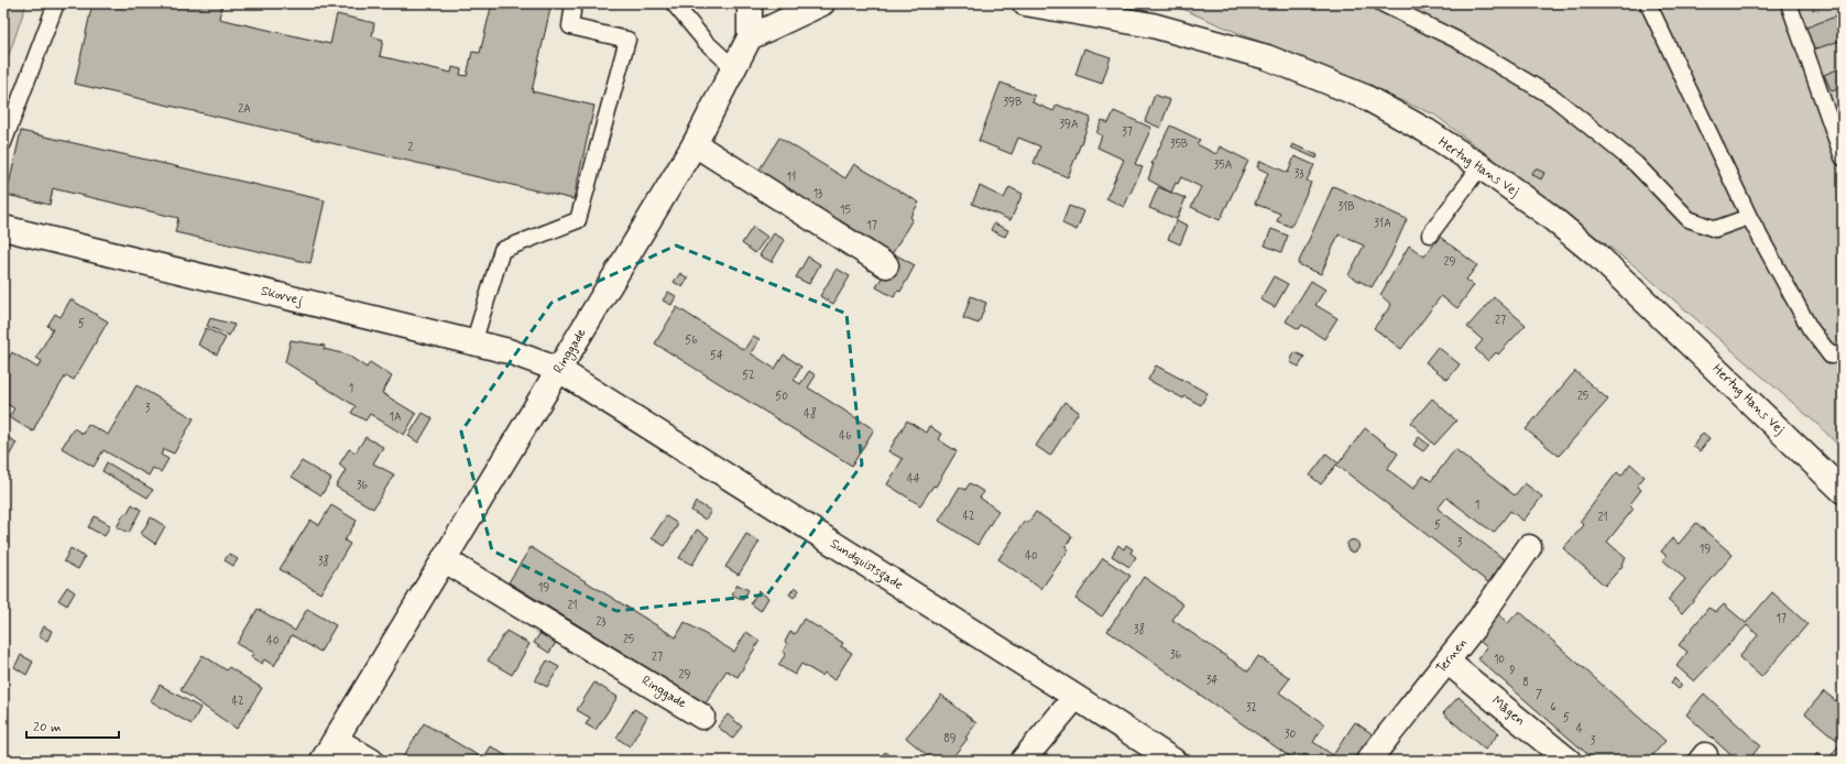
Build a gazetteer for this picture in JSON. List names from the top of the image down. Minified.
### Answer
{"streets":{"street":["Hertug Hans Vej","Skovvej","Ringgade","Sundquistsgade","Ternen","Mågen"]},"crossings":[["Skovvej","Ringgade"],["Skovvej","Sundquistsgade"],["Ringgade","Sundquistsgade"],["Ternen","Mågen"]],"house_numbers":["39B","2A","39A","37","35B","2","35A","33","11","13","31B","15","31A","17","29","27","5","56","54","52","1","50","25","3","48","1A","46","44","36","1","42","21","5","3","19","40","38","19","21","17","23","38","25","40","36","27","10","9","29","34","8","7","42","6","32","5","4","30","89","3"],"scale_bar":"20 m"}
